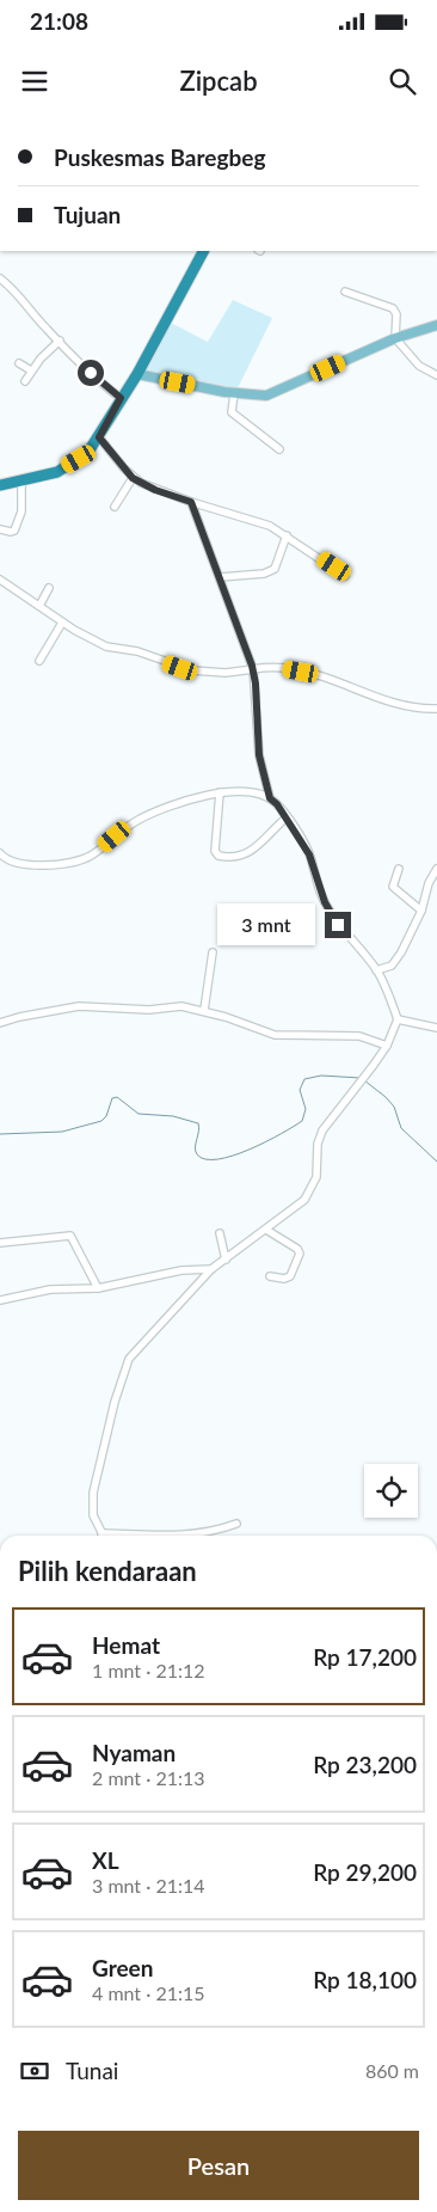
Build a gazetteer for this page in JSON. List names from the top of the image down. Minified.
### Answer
{"page":{"status":"21:08","header":"Zipcab","banner":["Puskesmas Baregbeg","Tujuan"],"bubble":"3 mnt","heading":"Pilih kendaraan","list":[{"name":"Hemat","note":"1 mnt · 21:12","value":"Rp 17,200"},{"name":"Nyaman","note":"2 mnt · 21:13","value":"Rp 23,200"},{"name":"XL","note":"3 mnt · 21:14","value":"Rp 29,200"},{"name":"Green","note":"4 mnt · 21:15","value":"Rp 18,100"}],"pay":["Tunai","860 m"],"buttons":"Pesan"}}
